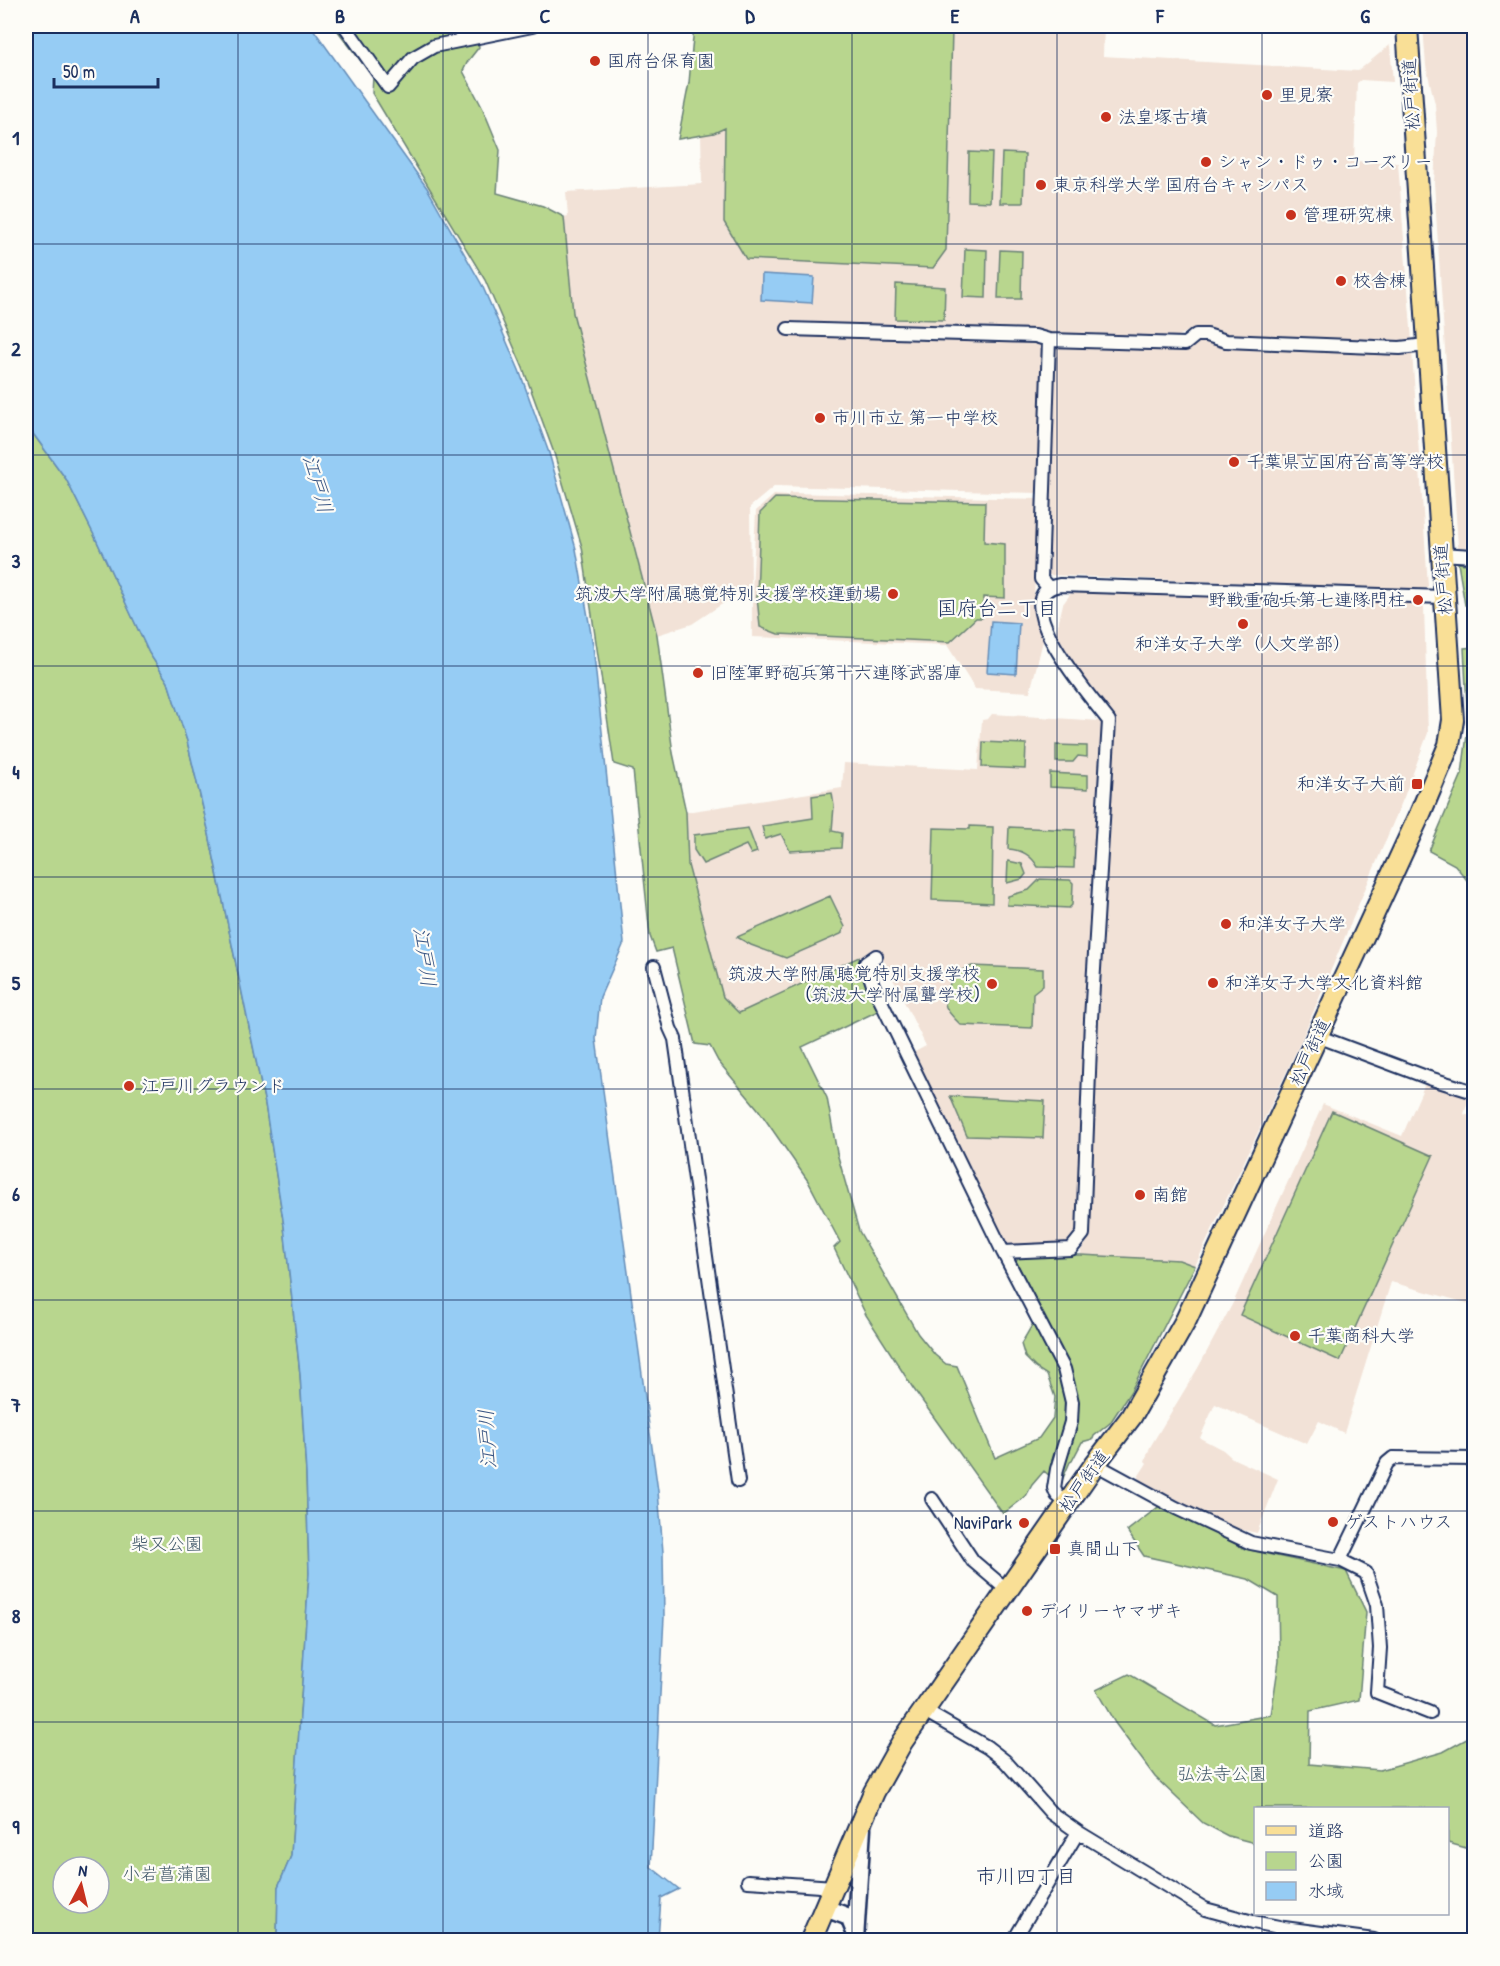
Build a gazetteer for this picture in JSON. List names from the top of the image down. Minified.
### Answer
{"streets":{"main road":["松戸街道"]},"districts":["国府台二丁目","市川四丁目"],"water":["江戸川"],"parks":["柴又公園","弘法寺公園","小岩菖蒲園"],"places":{"other":["国府台保育園","里見寮","法皇塚古墳","シャン・ドゥ・コーズリー","東京科学大学 国府台キャンパス","管理研究棟","校舎棟","市川市立 第一中学校","千葉県立国府台高等学校","筑波大学附属聴覚特別支援学校運動場","野戦重砲兵第七連隊門柱","和洋女子大学（人文学部）","旧陸軍野砲兵第十六連隊武器庫","和洋女子大学","和洋女子大学文化資料館","筑波大学附属聴覚特別支援学校 (筑波大学附属聾学校)","江戸川グラウンド","南館","千葉商科大学","ゲストハウス","NaviPark","デイリーヤマザキ"],"transit":["和洋女子大前","真間山下"]},"legend":["道路","公園","水域"],"scale_bar":"50 m","north":"top","grid":{"columns":["A","B","C","D","E","F","G"],"rows":["1","2","3","4","5","6","7","8","9"]}}
